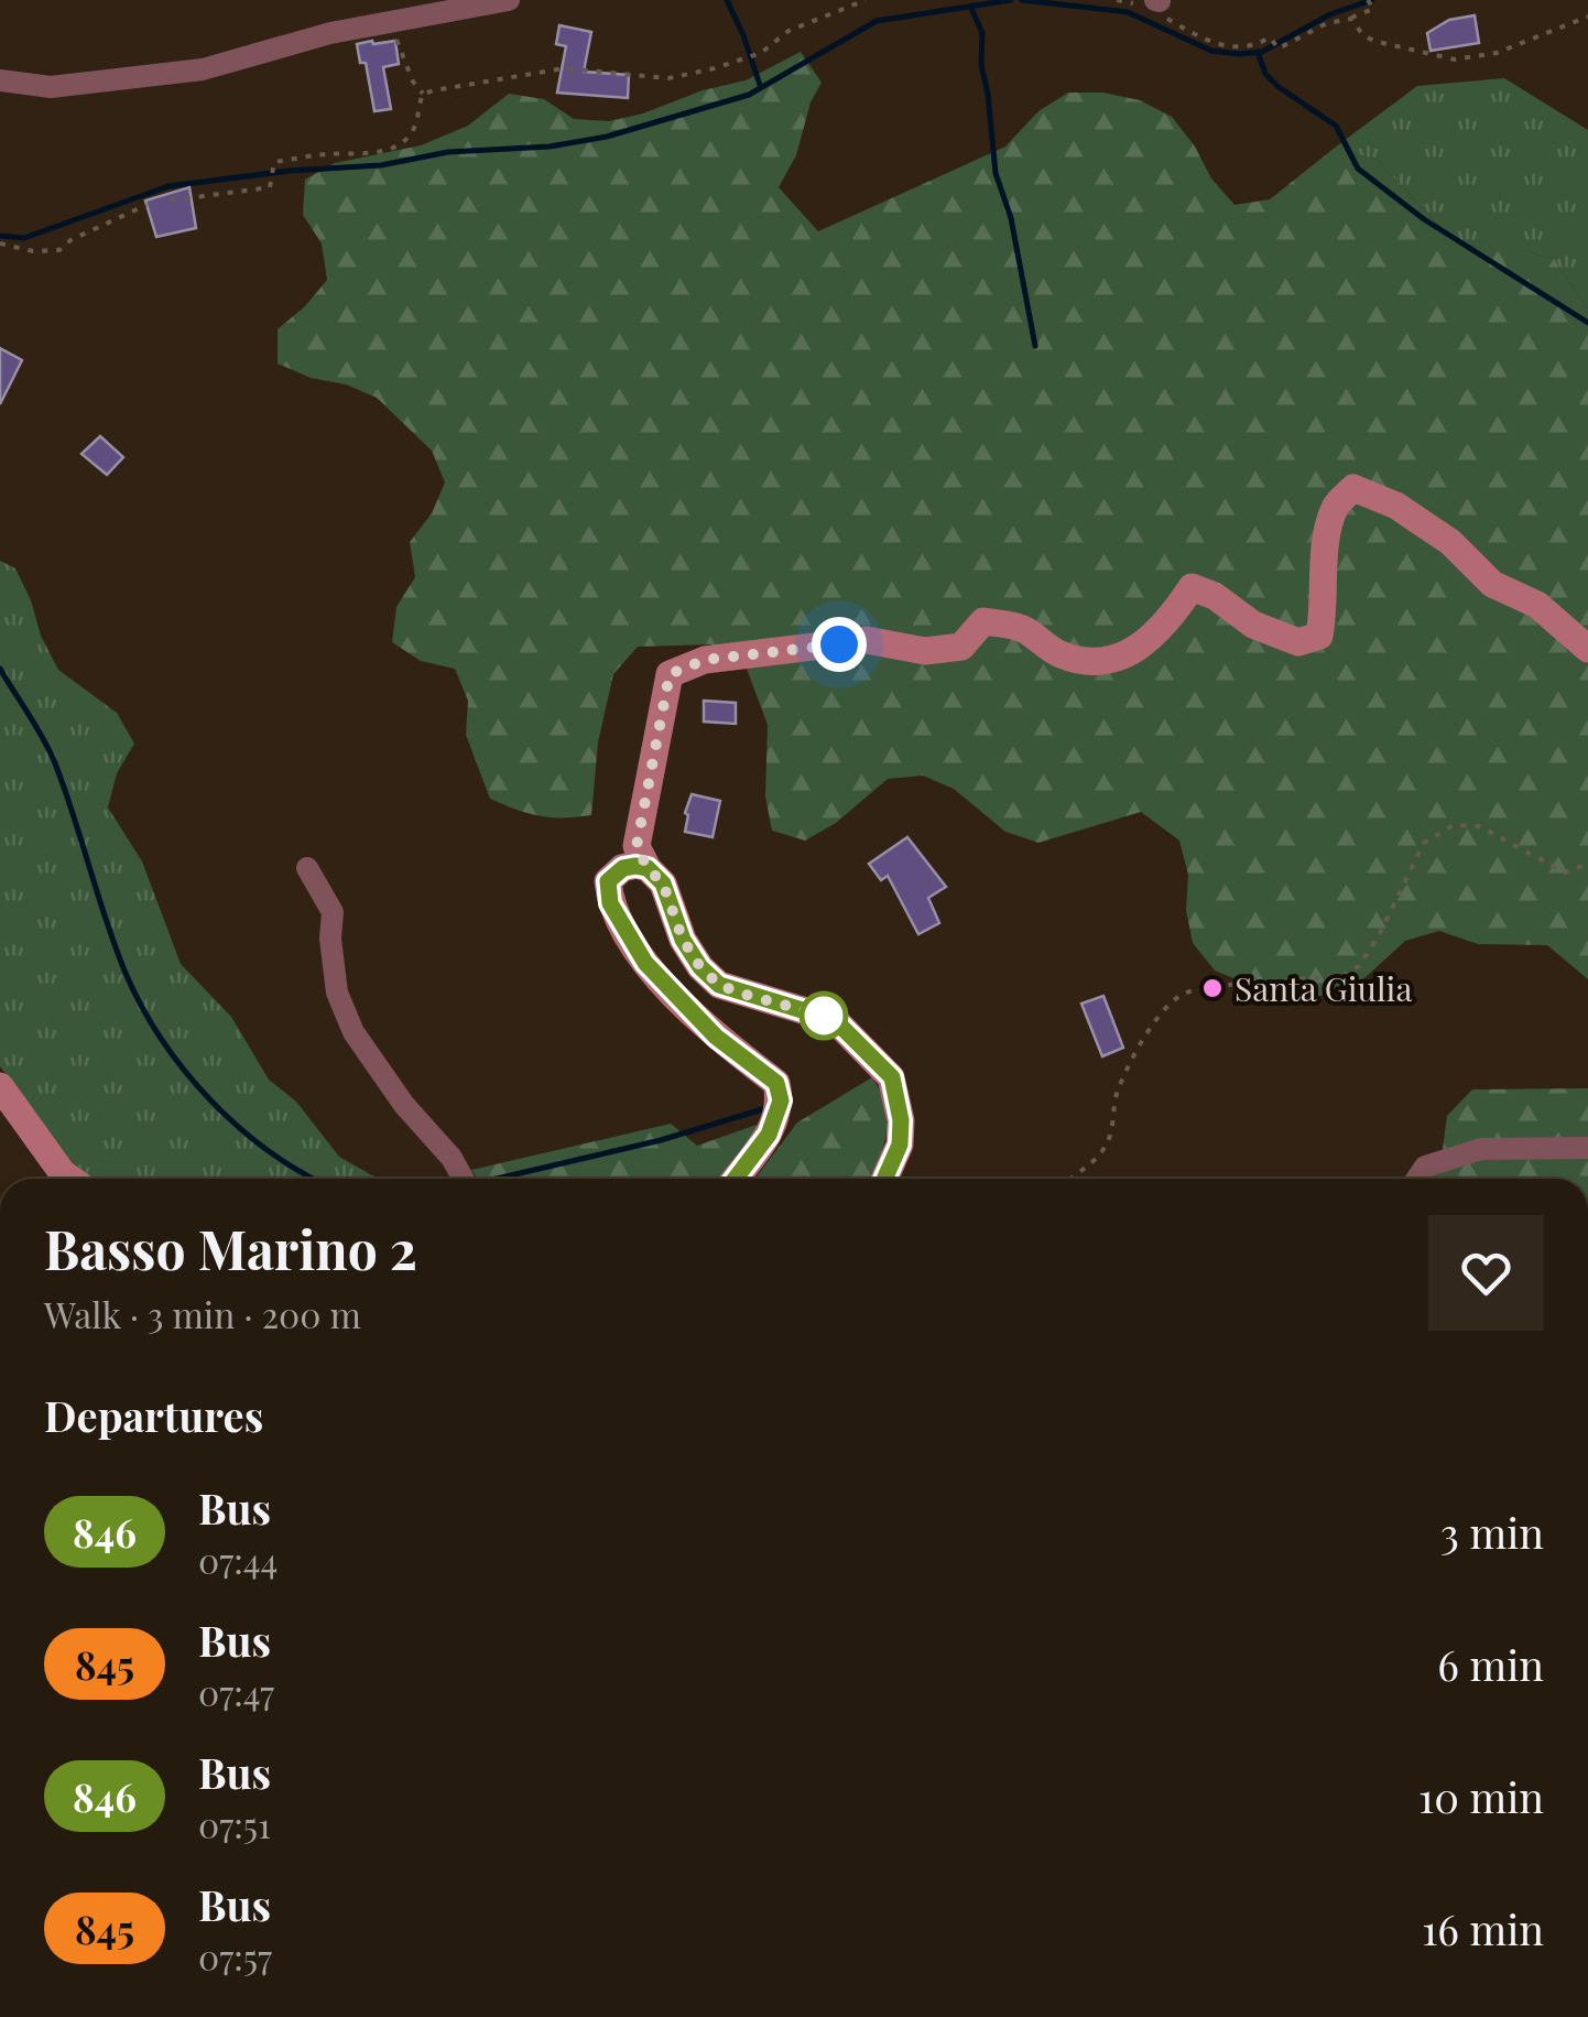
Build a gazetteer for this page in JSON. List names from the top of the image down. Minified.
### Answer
{"places":["Santa Giulia"],"lines":["bus line 846"],"page":{"heading":[["Basso Marino 2","Walk · 3 min · 200 m"],"Departures"],"list":[{"mark":"846","name":"Bus","note":"07:44","value":"3 min"},{"mark":"845","name":"Bus","note":"07:47","value":"6 min"},{"mark":"846","name":"Bus","note":"07:51","value":"10 min"},{"mark":"845","name":"Bus","note":"07:57","value":"16 min"}]}}
